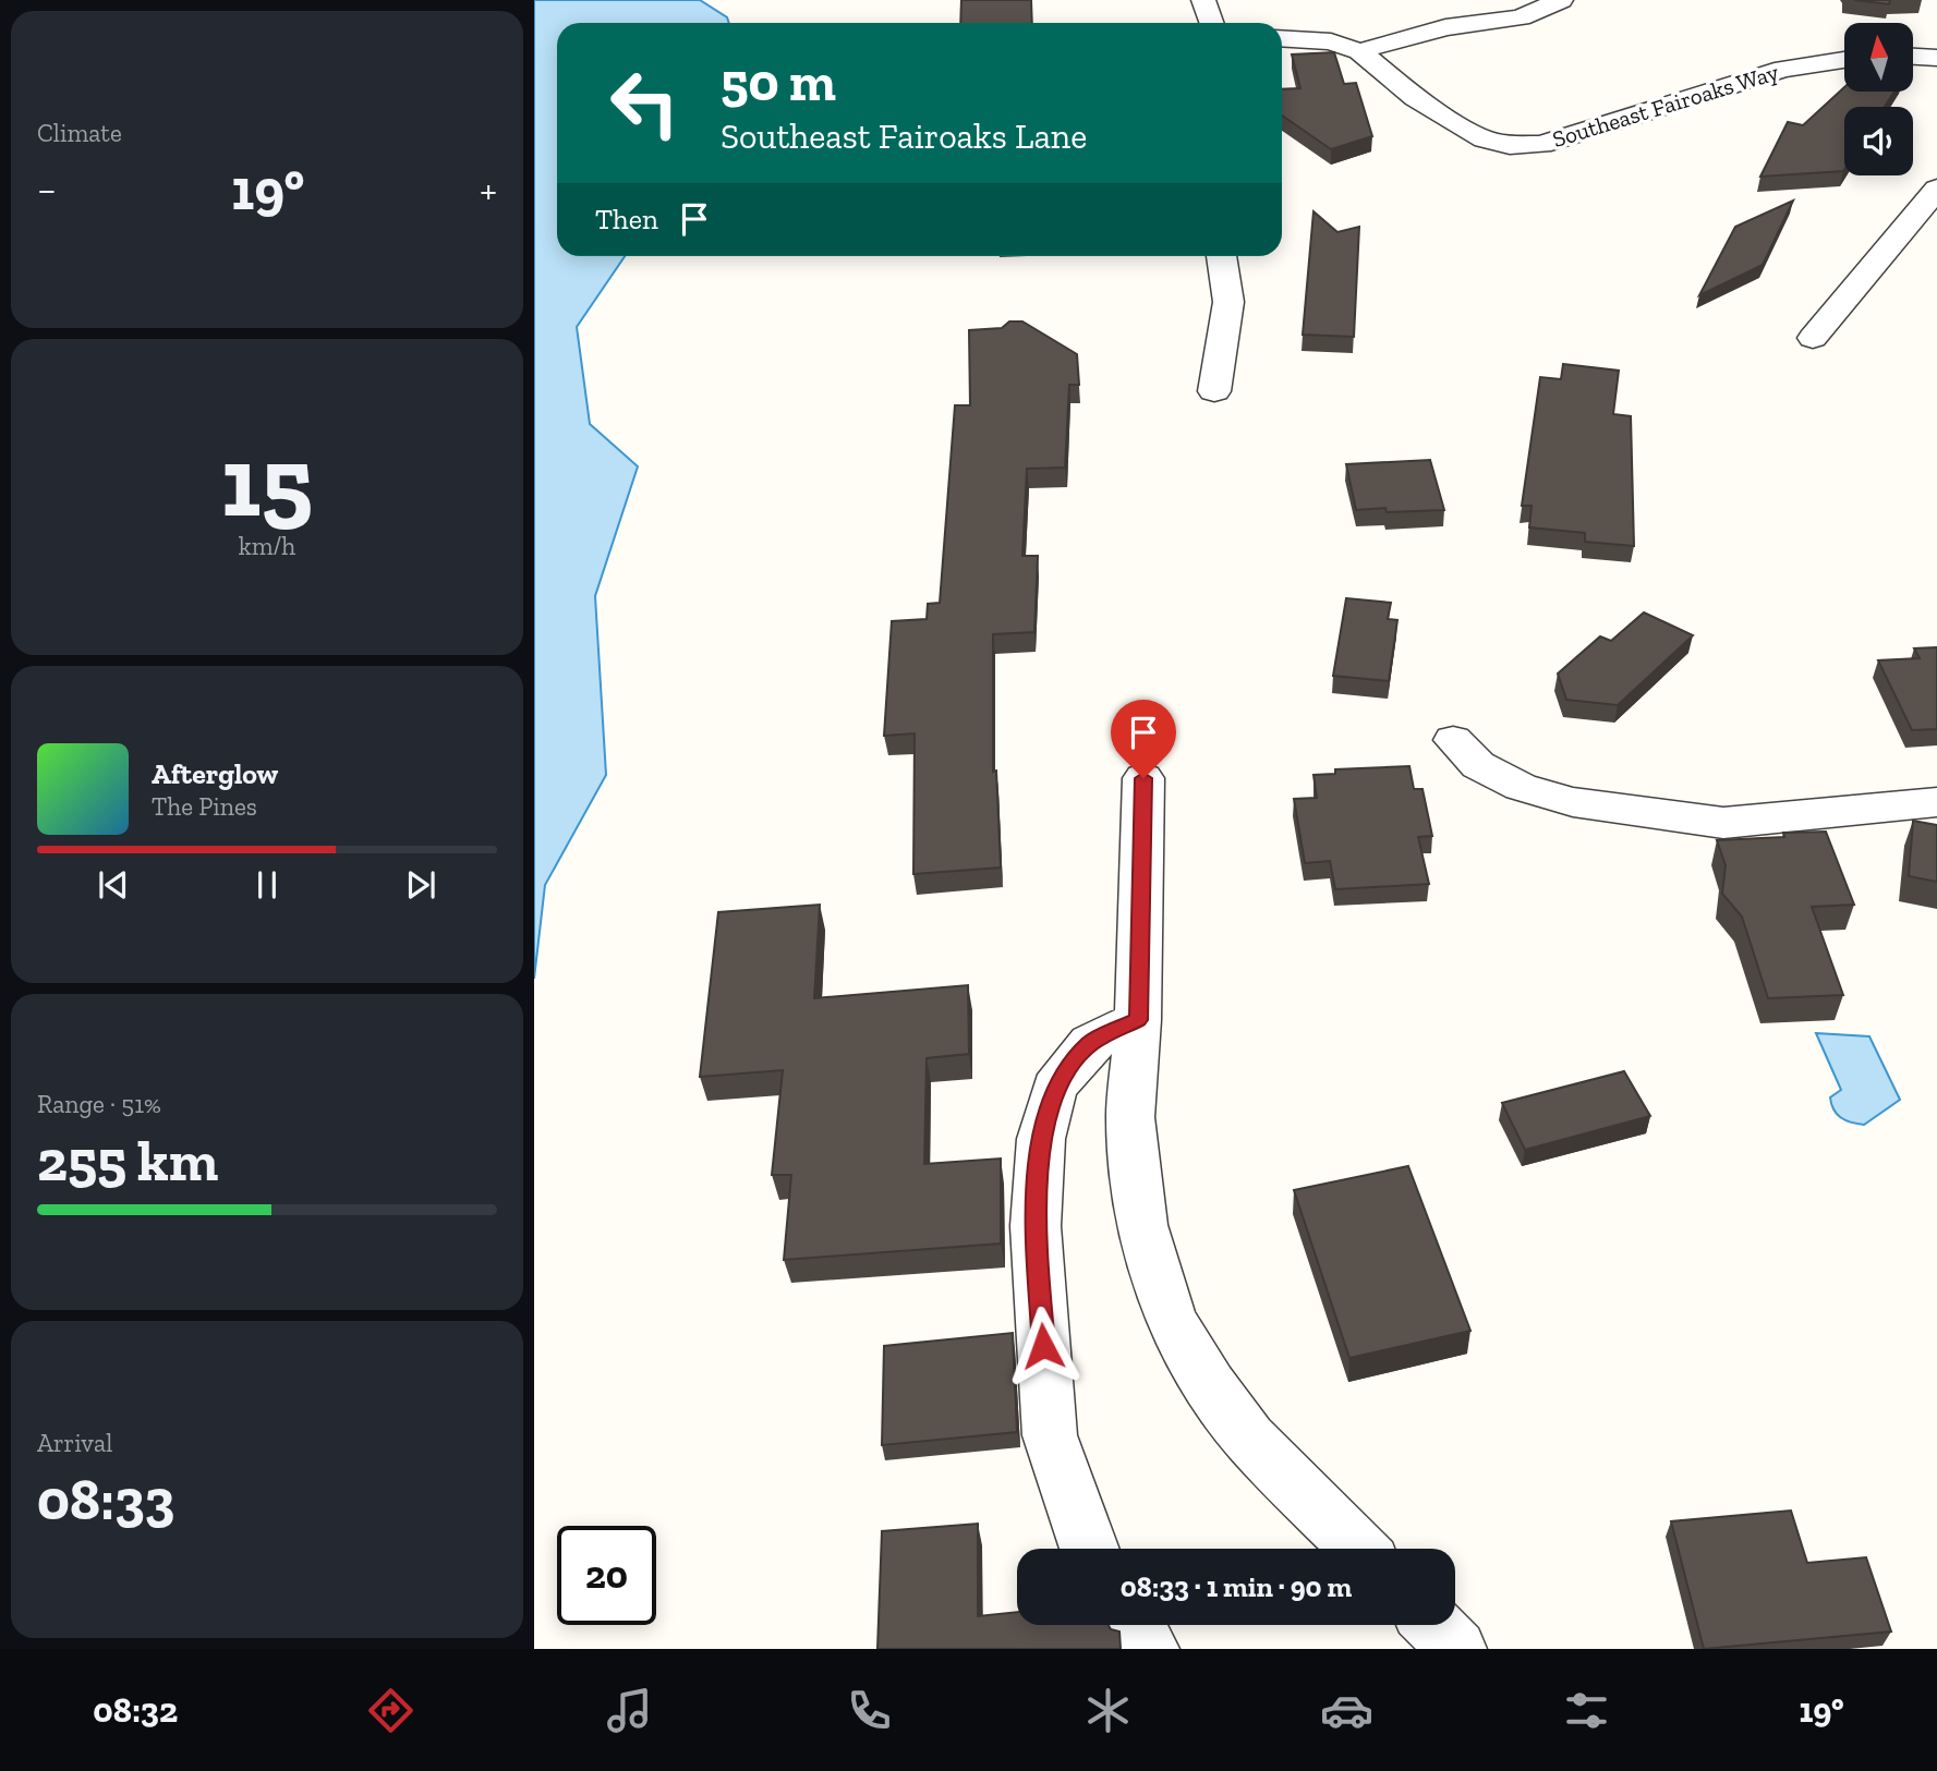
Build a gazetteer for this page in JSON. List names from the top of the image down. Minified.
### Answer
{"streets":{"street":["Southeast Fairoaks Way"]},"north":"top","page":{"tile":["Climate",["15","km/h"],["Range · 51%","255 km"],["Arrival","08:33"]],"turn":["50 m","Southeast Fairoaks Lane"],"heat":["−","19°","+"],"then":"Then","song":["Afterglow","The Pines"],"limit":"20","trip":"08:33 · 1 min · 90 m","tabs":["08:32","19°"]}}
